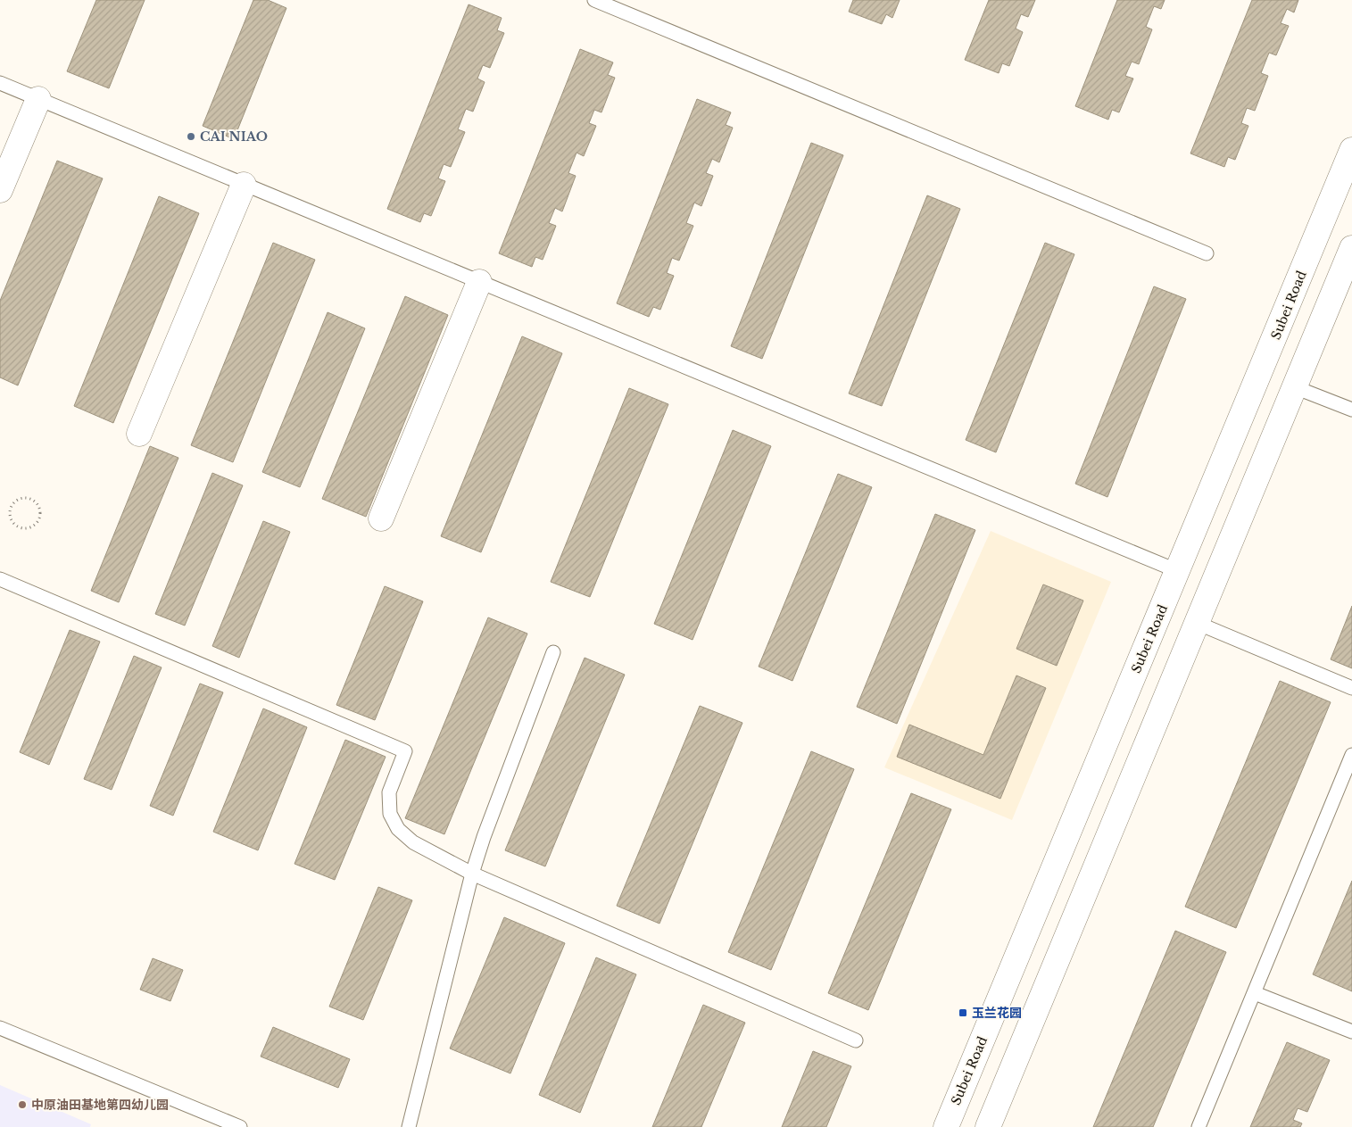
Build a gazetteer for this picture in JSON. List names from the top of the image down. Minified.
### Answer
{"streets":{"main road":["Subei Road"]},"places":{"other":["CAI NIAO","中原油田基地第四幼儿园"],"transit":["玉兰花园"]}}
